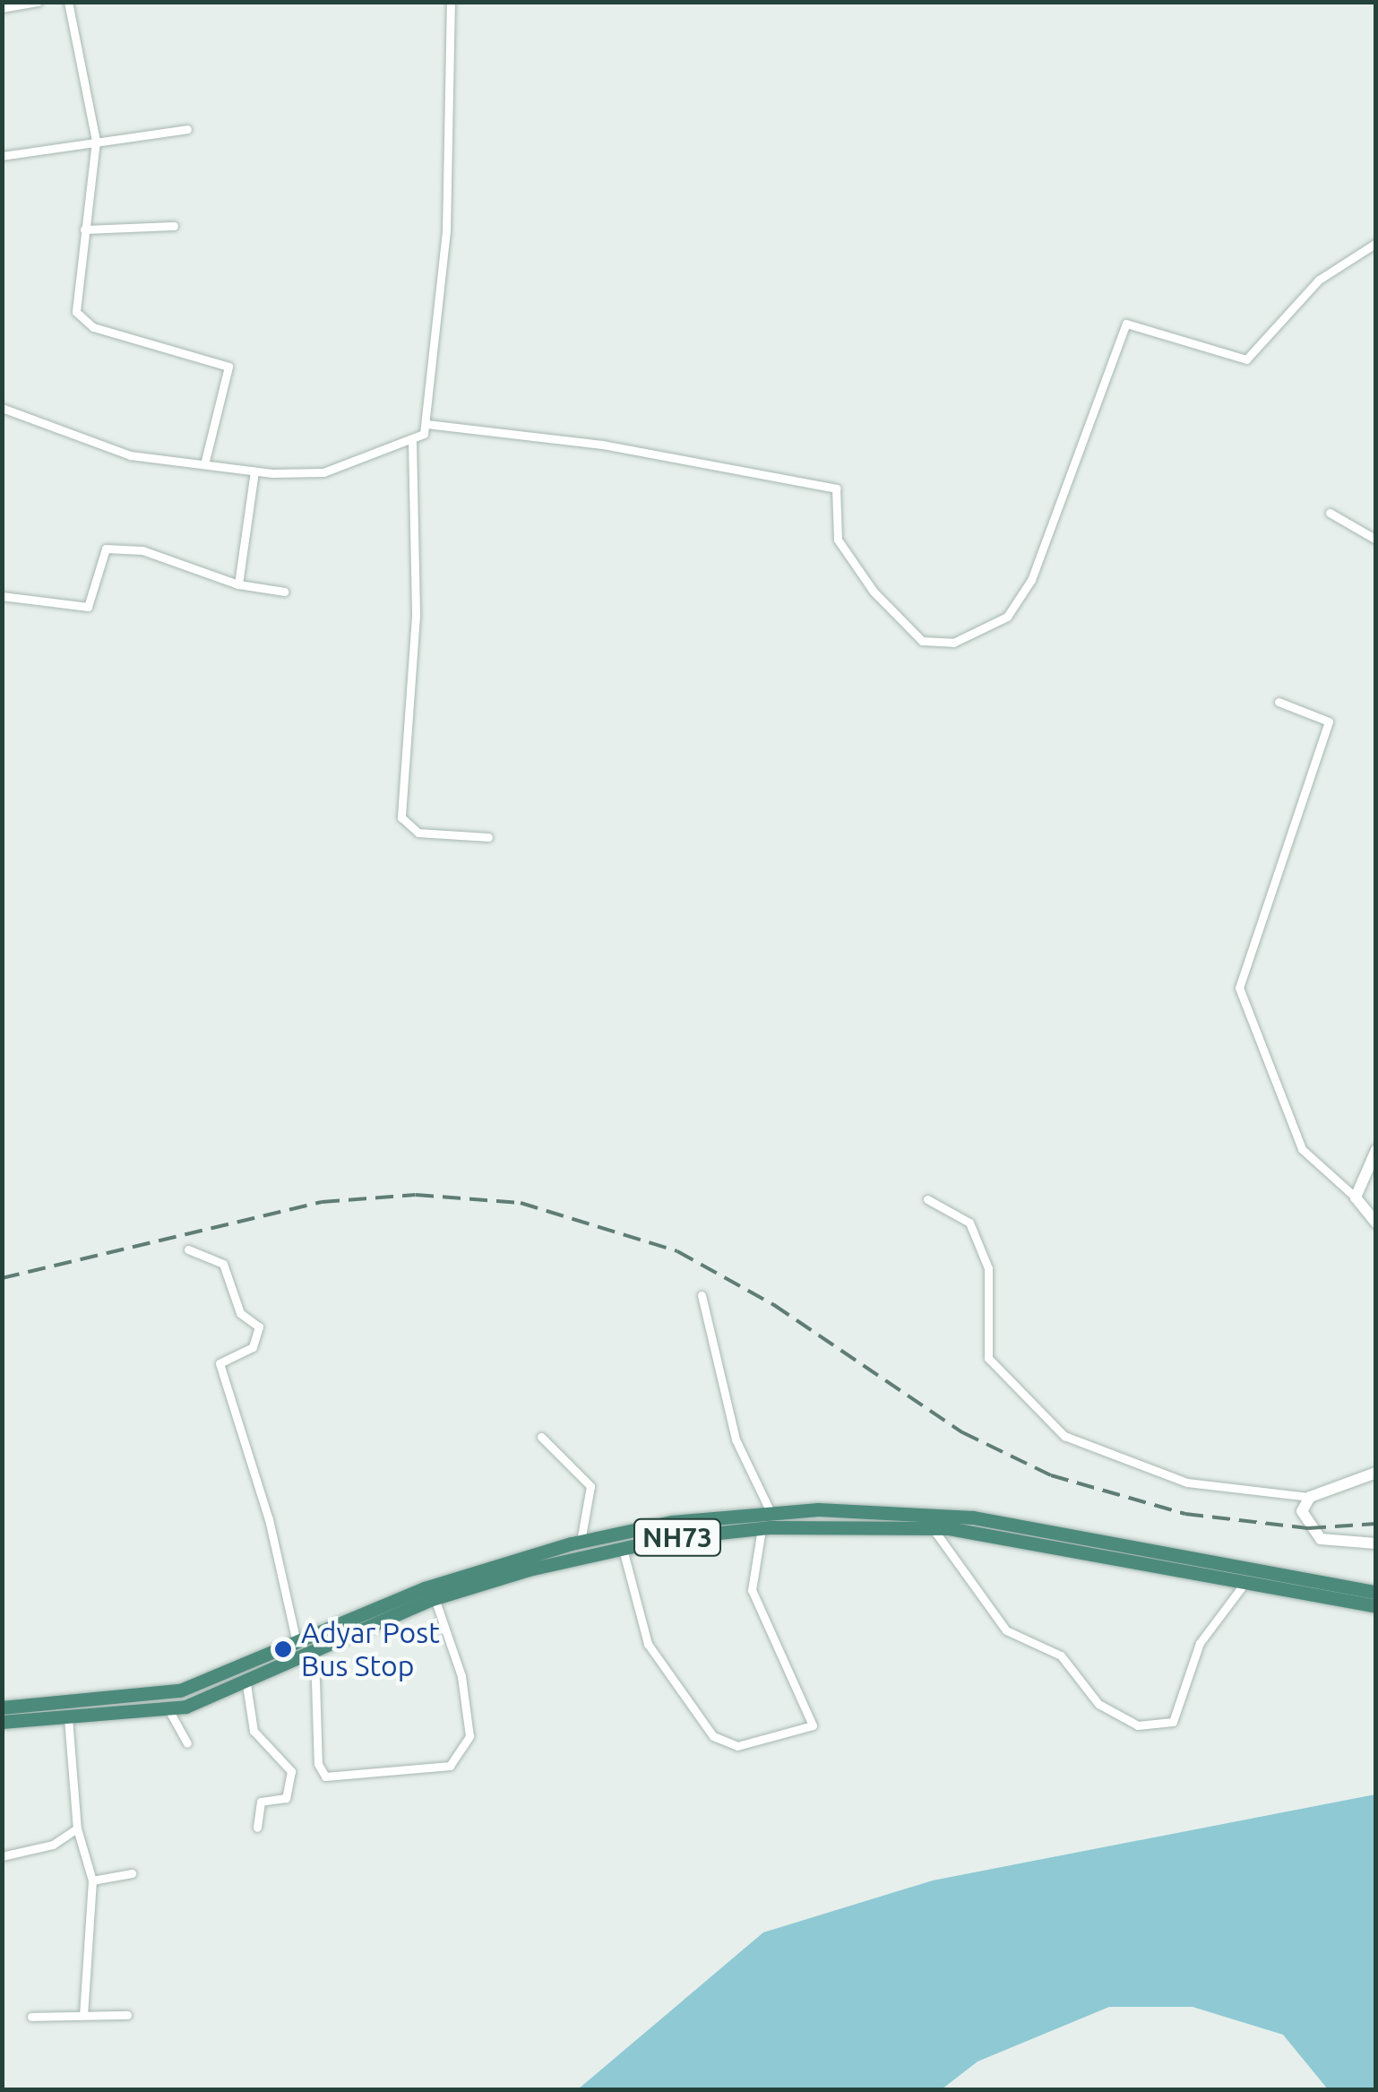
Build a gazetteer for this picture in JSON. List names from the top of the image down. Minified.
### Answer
{"streets":{"highway":["NH73"]},"places":["Adyar Post Bus Stop"]}
